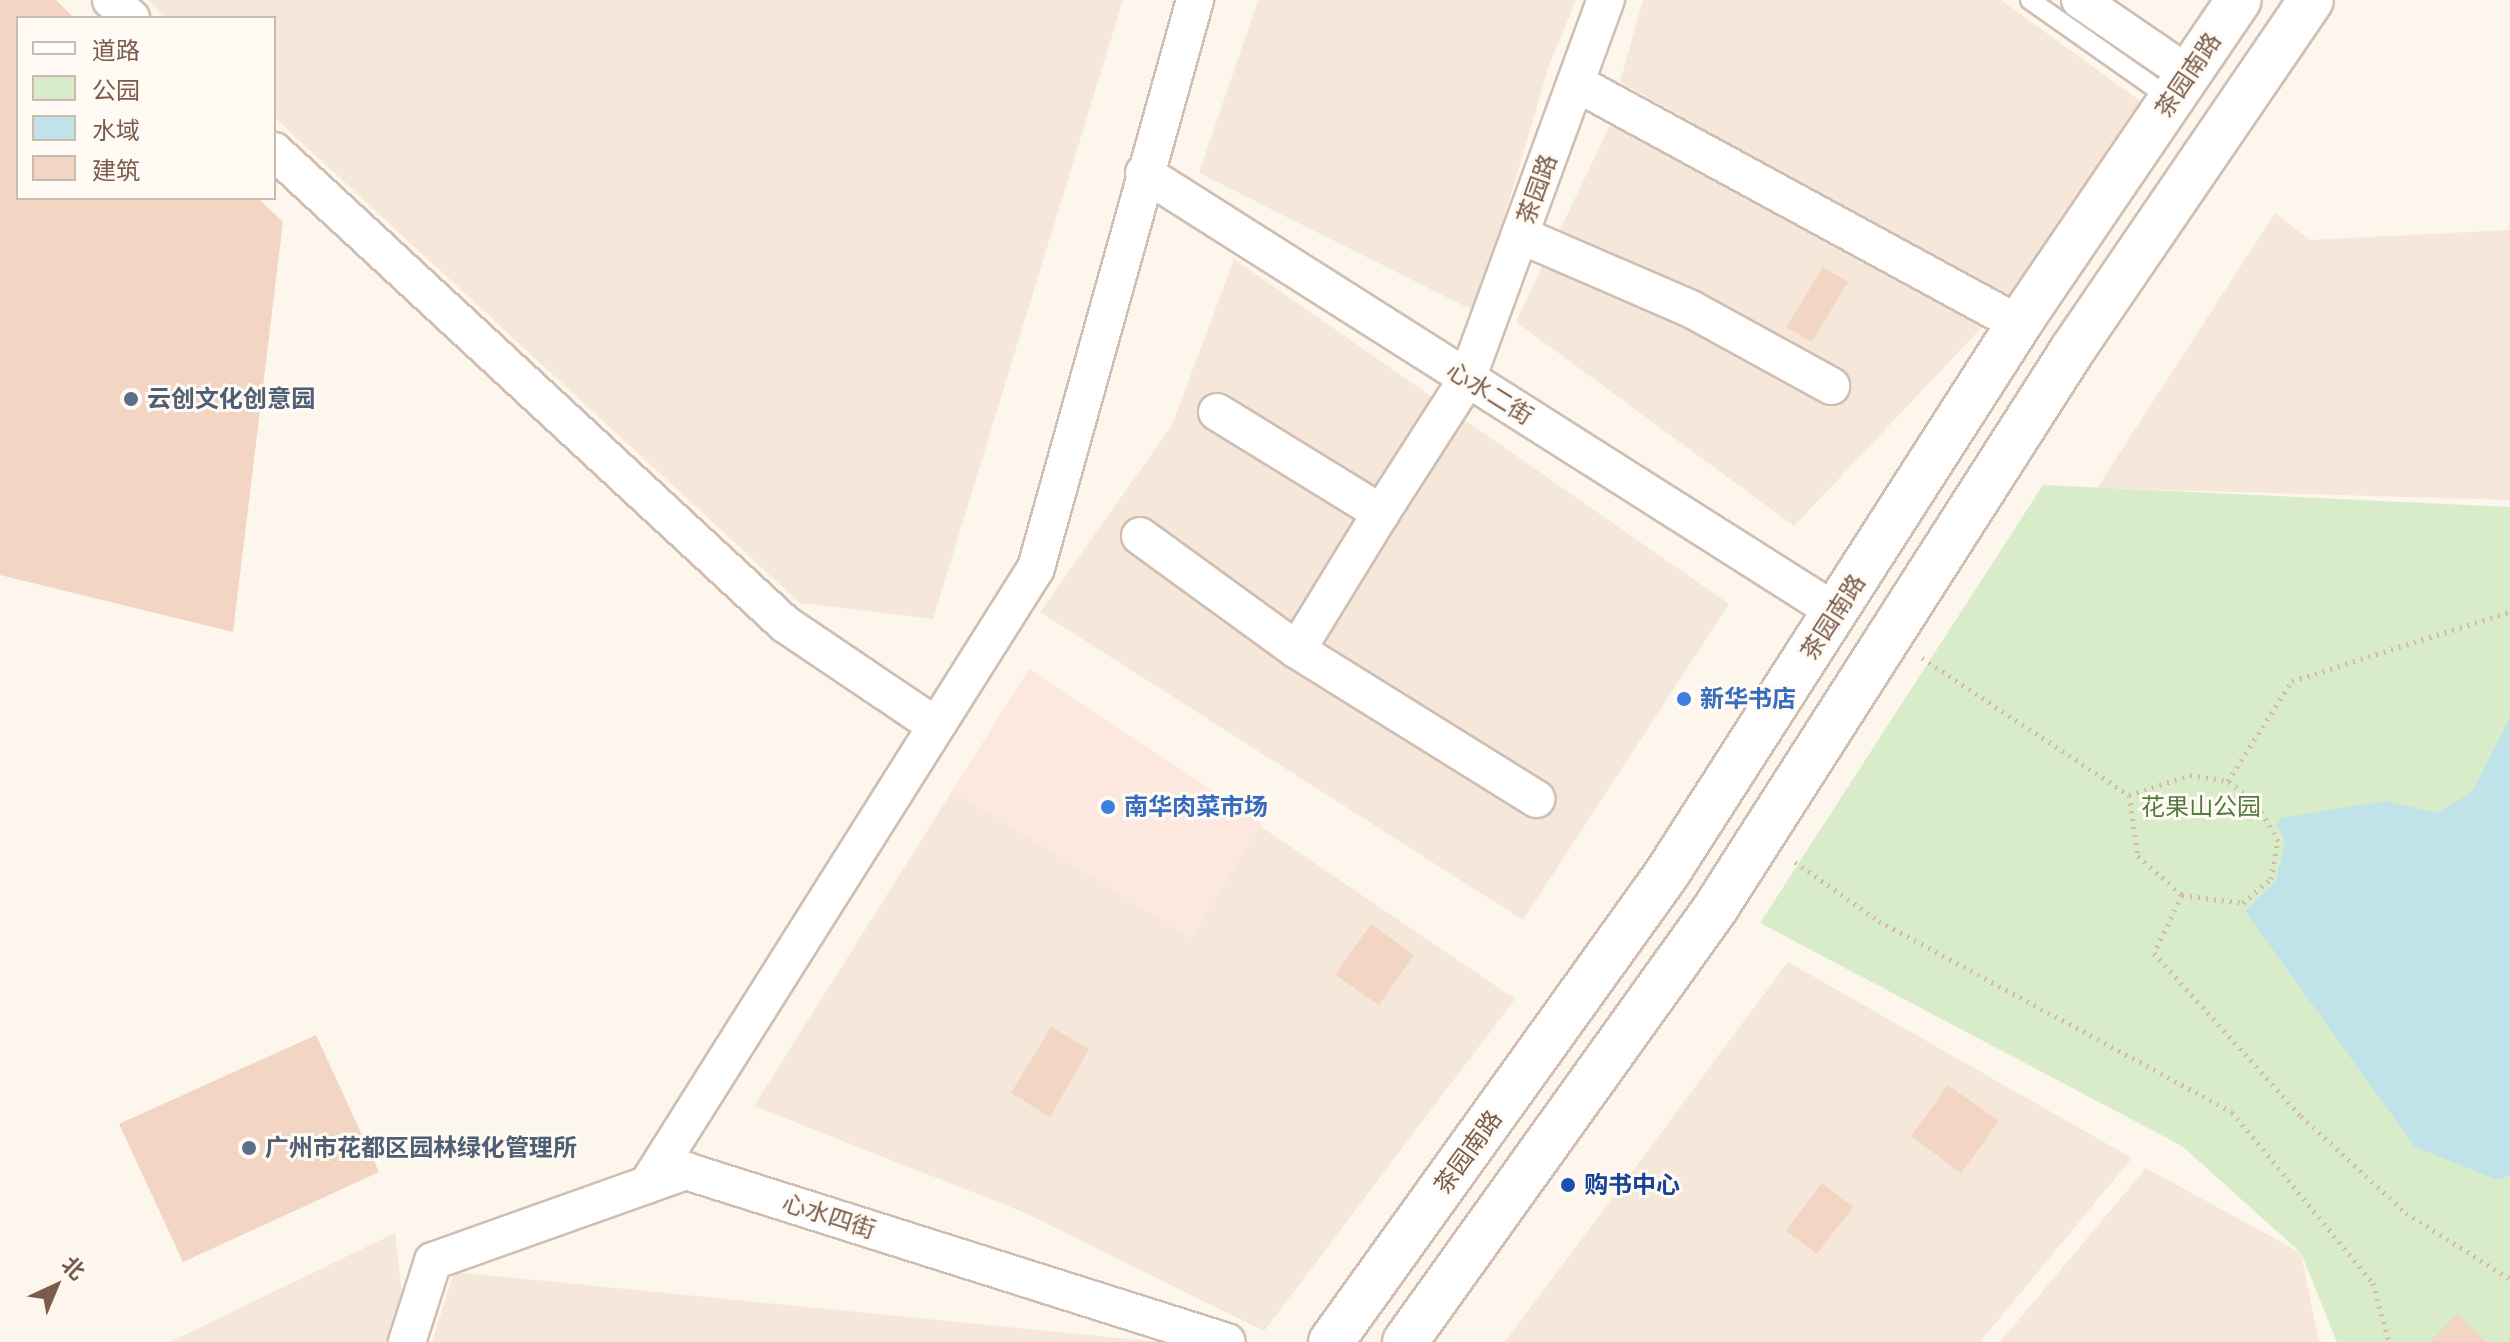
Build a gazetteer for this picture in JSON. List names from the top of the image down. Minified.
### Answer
{"streets":{"street":["茶园南路","茶园路","心水二街","心水四街"]},"crossings":[["茶园南路","心水二街"],["茶园路","心水二街"]],"parks":["花果山公园"],"places":["云创文化创意园","新华书店","南华肉菜市场","广州市花都区园林绿化管理所","购书中心"],"legend":["道路","公园","水域","建筑"],"north":"top right"}
